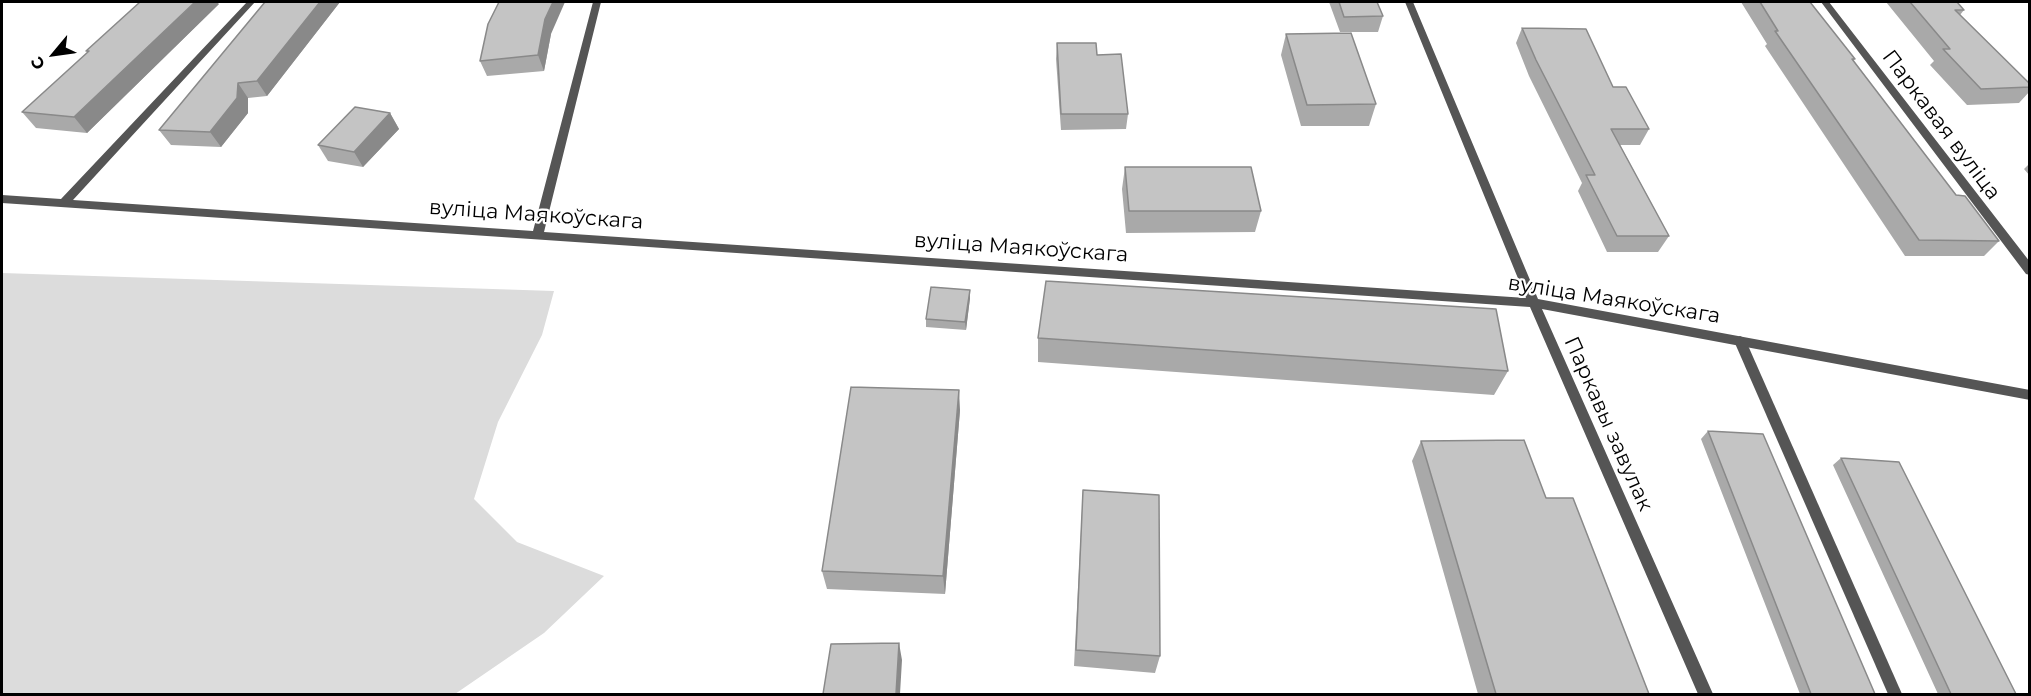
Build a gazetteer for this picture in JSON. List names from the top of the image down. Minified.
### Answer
{"streets":{"street":["Паркавая вуліца","вуліца Маякоўскага","Паркавы завулак"]},"crossings":[["вуліца Маякоўскага","Паркавы завулак"]],"north":"bottom left"}
